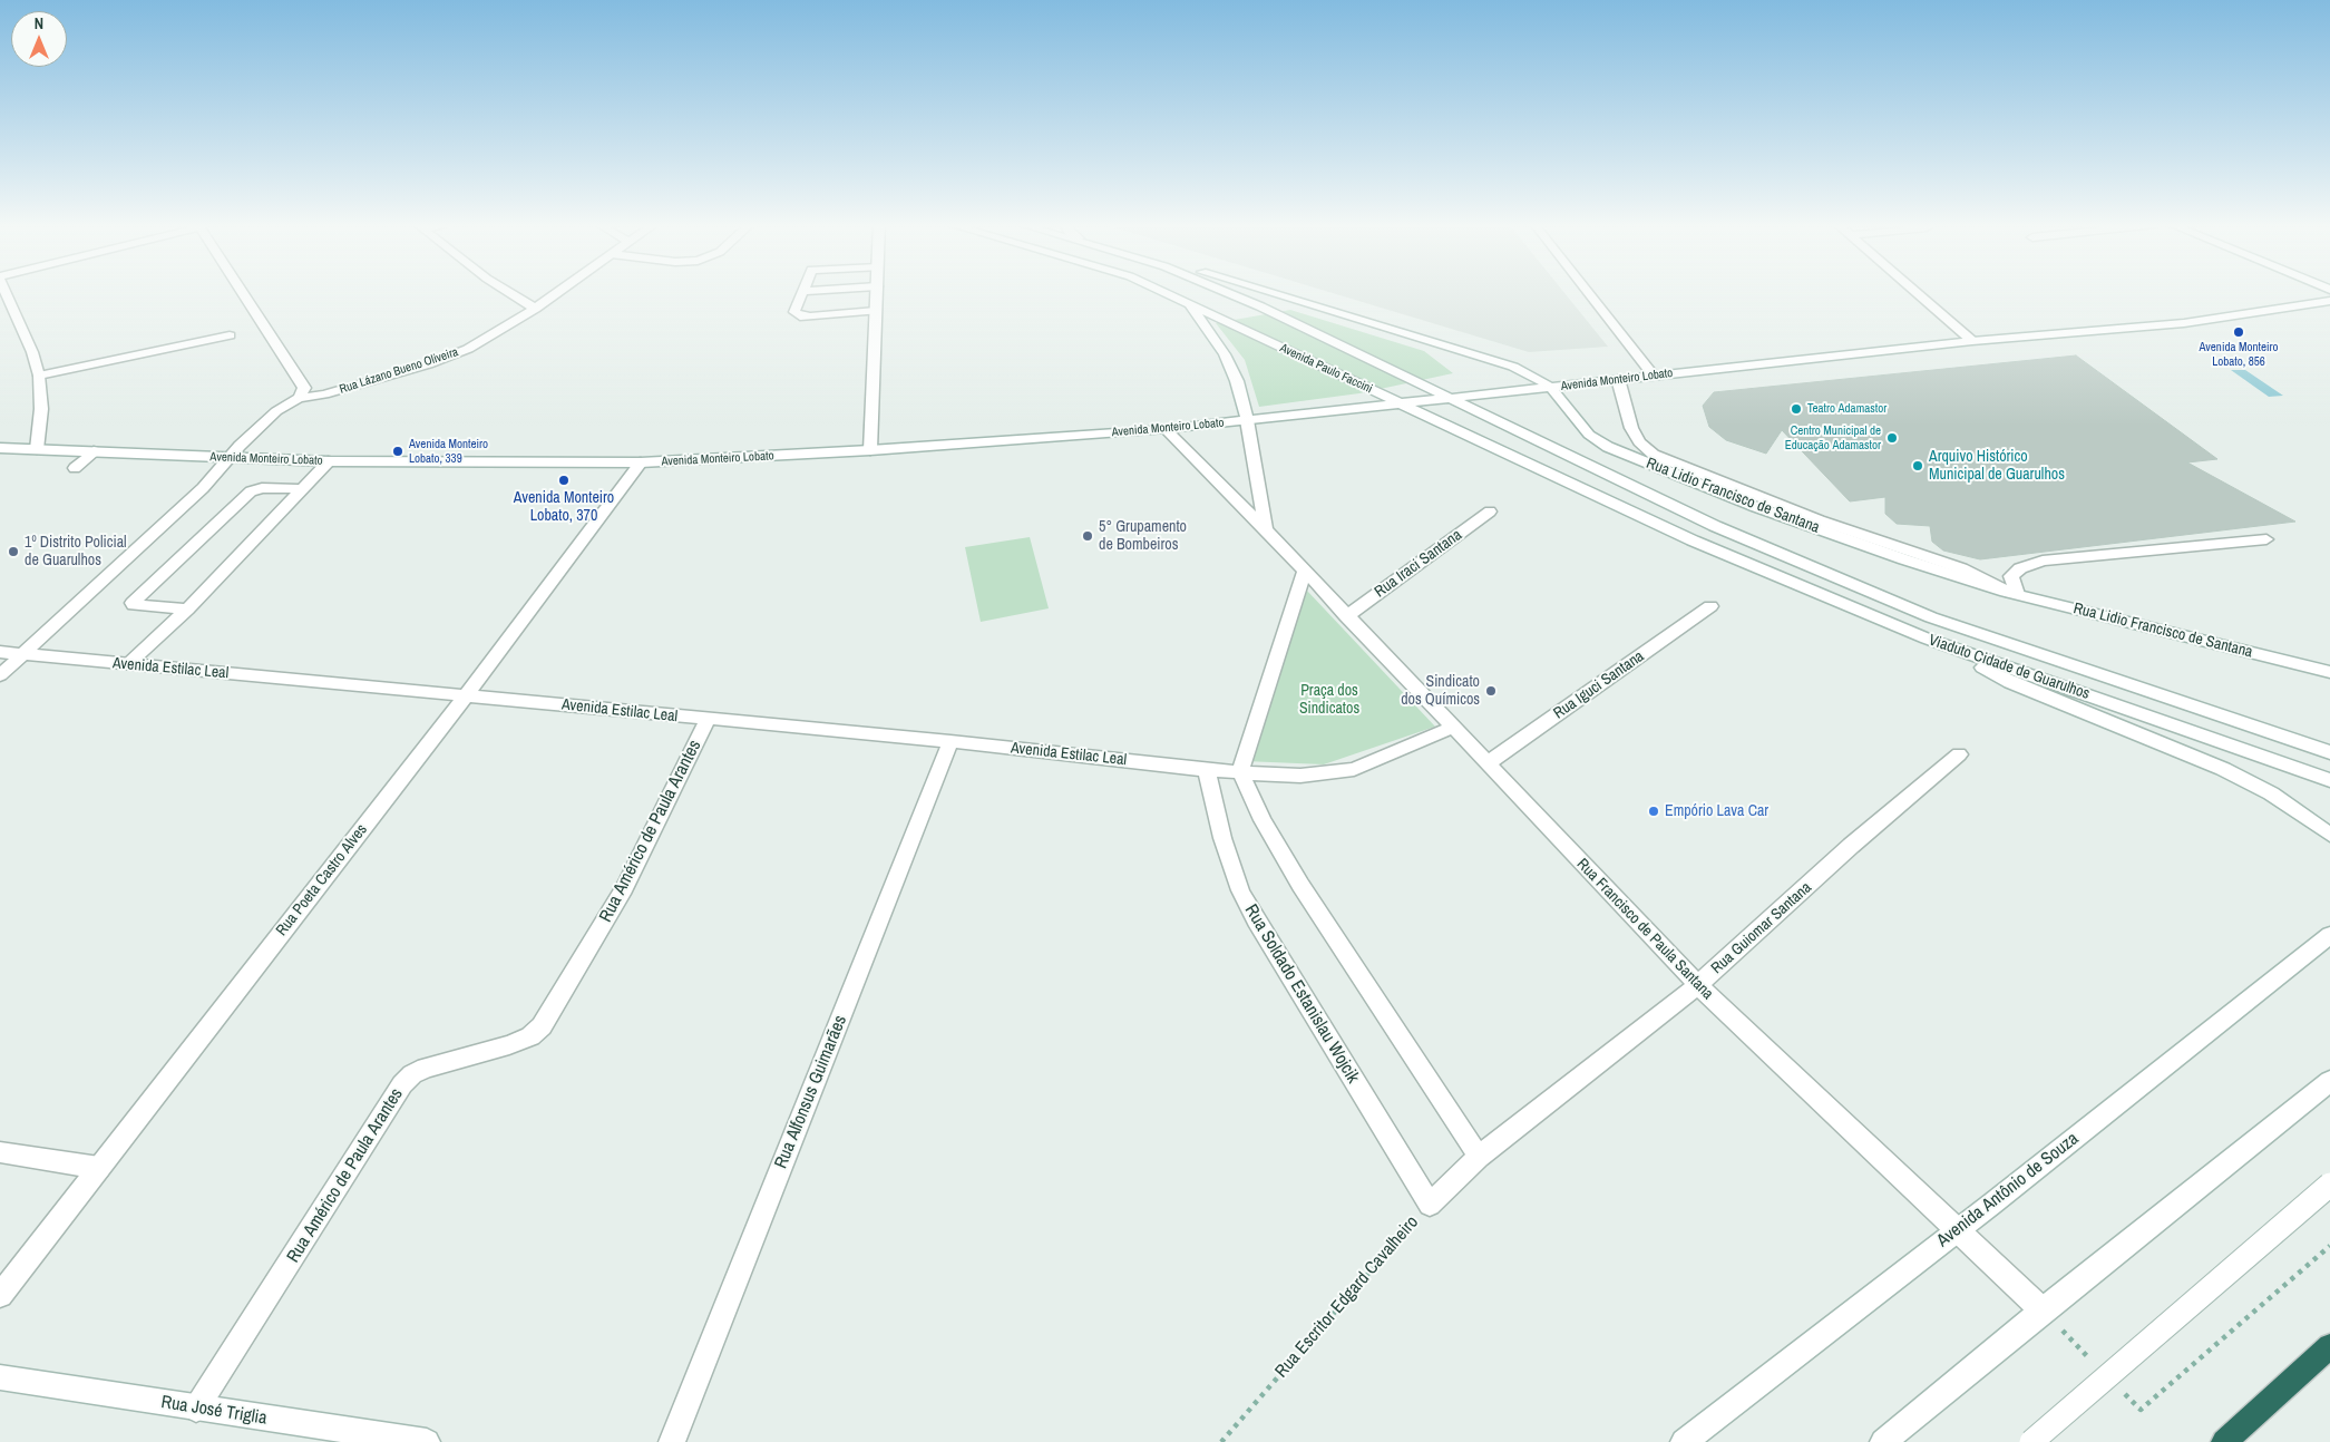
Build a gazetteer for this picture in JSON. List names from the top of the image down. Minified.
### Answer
{"streets":{"street":["Avenida Paulo Faccini","Rua Lázano Bueno Oliveira","Avenida Monteiro Lobato","Rua Lidio Francisco de Santana","Rua Iraci Santana","Viaduto Cidade de Guarulhos","Avenida Estilac Leal","Rua Iguci Santana","Rua Américo de Paula Arantes","Rua Poeta Castro Alves","Rua Guiomar Santana","Rua Francisco de Paula Santana","Rua Soldado Estanislau Wojcik","Rua Alfonsus Guimarães","Avenida Antônio de Souza","Rua Escritor Edgard Cavalheiro","Rua José Triglia"]},"crossings":[["Avenida Paulo Faccini","Avenida Monteiro Lobato"],["Avenida Paulo Faccini","Viaduto Cidade de Guarulhos"],["Rua Lázano Bueno Oliveira","Avenida Monteiro Lobato"],["Rua Lázano Bueno Oliveira","Avenida Estilac Leal"],["Avenida Monteiro Lobato","Rua Lidio Francisco de Santana"],["Avenida Monteiro Lobato","Rua Poeta Castro Alves"],["Avenida Monteiro Lobato","Rua Francisco de Paula Santana"],["Rua Iraci Santana","Rua Francisco de Paula Santana"],["Avenida Estilac Leal","Rua Américo de Paula Arantes"],["Avenida Estilac Leal","Rua Poeta Castro Alves"],["Avenida Estilac Leal","Rua Francisco de Paula Santana"],["Avenida Estilac Leal","Rua Soldado Estanislau Wojcik"],["Avenida Estilac Leal","Rua Alfonsus Guimarães"],["Rua Iguci Santana","Rua Francisco de Paula Santana"],["Rua Américo de Paula Arantes","Rua José Triglia"],["Rua Guiomar Santana","Rua Francisco de Paula Santana"],["Rua Guiomar Santana","Rua Escritor Edgard Cavalheiro"],["Rua Francisco de Paula Santana","Avenida Antônio de Souza"],["Rua Soldado Estanislau Wojcik","Rua Escritor Edgard Cavalheiro"]],"parks":["Praça dos Sindicatos"],"places":["Avenida Monteiro Lobato, 856","Teatro Adamastor","Centro Municipal de Educação Adamastor","Avenida Monteiro Lobato, 339","Arquivo Histórico Municipal de Guarulhos","Avenida Monteiro Lobato, 370","5° Grupamento de Bombeiros","1º Distrito Policial de Guarulhos","Sindicato dos Químicos","Empório Lava Car"],"north":"top"}
